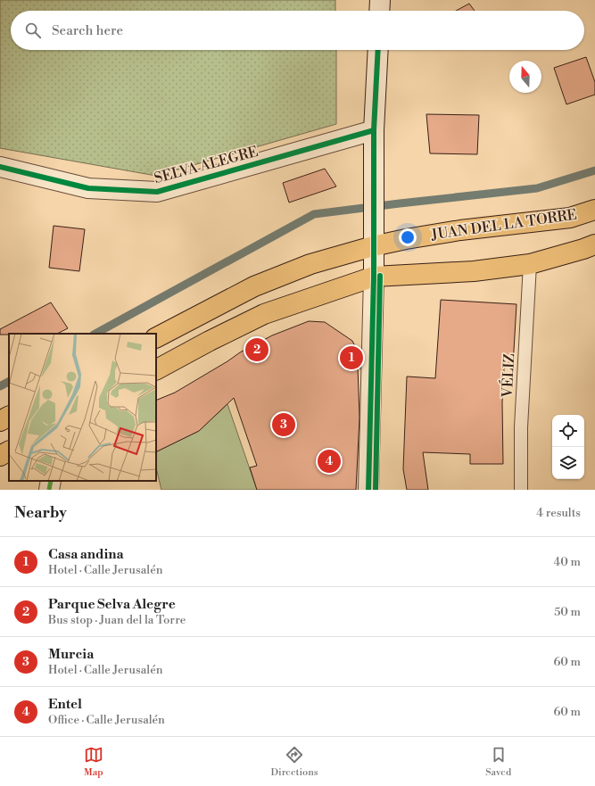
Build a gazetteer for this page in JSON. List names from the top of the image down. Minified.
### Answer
{"streets":{"main road":["JUAN DEL LA TORRE"],"street":["SELVA ALEGRE"],"lane":["VÉLIZ"]},"north":"top","page":{"search":"Search here","pins":["2","1","3","4"],"heading":["Nearby","4 results"],"list":[{"mark":"1","name":"Casa andina","note":"Hotel · Calle Jerusalén","value":"40 m"},{"mark":"2","name":"Parque Selva Alegre","note":"Bus stop · Juan del la Torre","value":"50 m"},{"mark":"3","name":"Murcia","note":"Hotel · Calle Jerusalén","value":"60 m"},{"mark":"4","name":"Entel","note":"Office · Calle Jerusalén","value":"60 m"}],"nav":["Map","Directions","Saved"]}}
